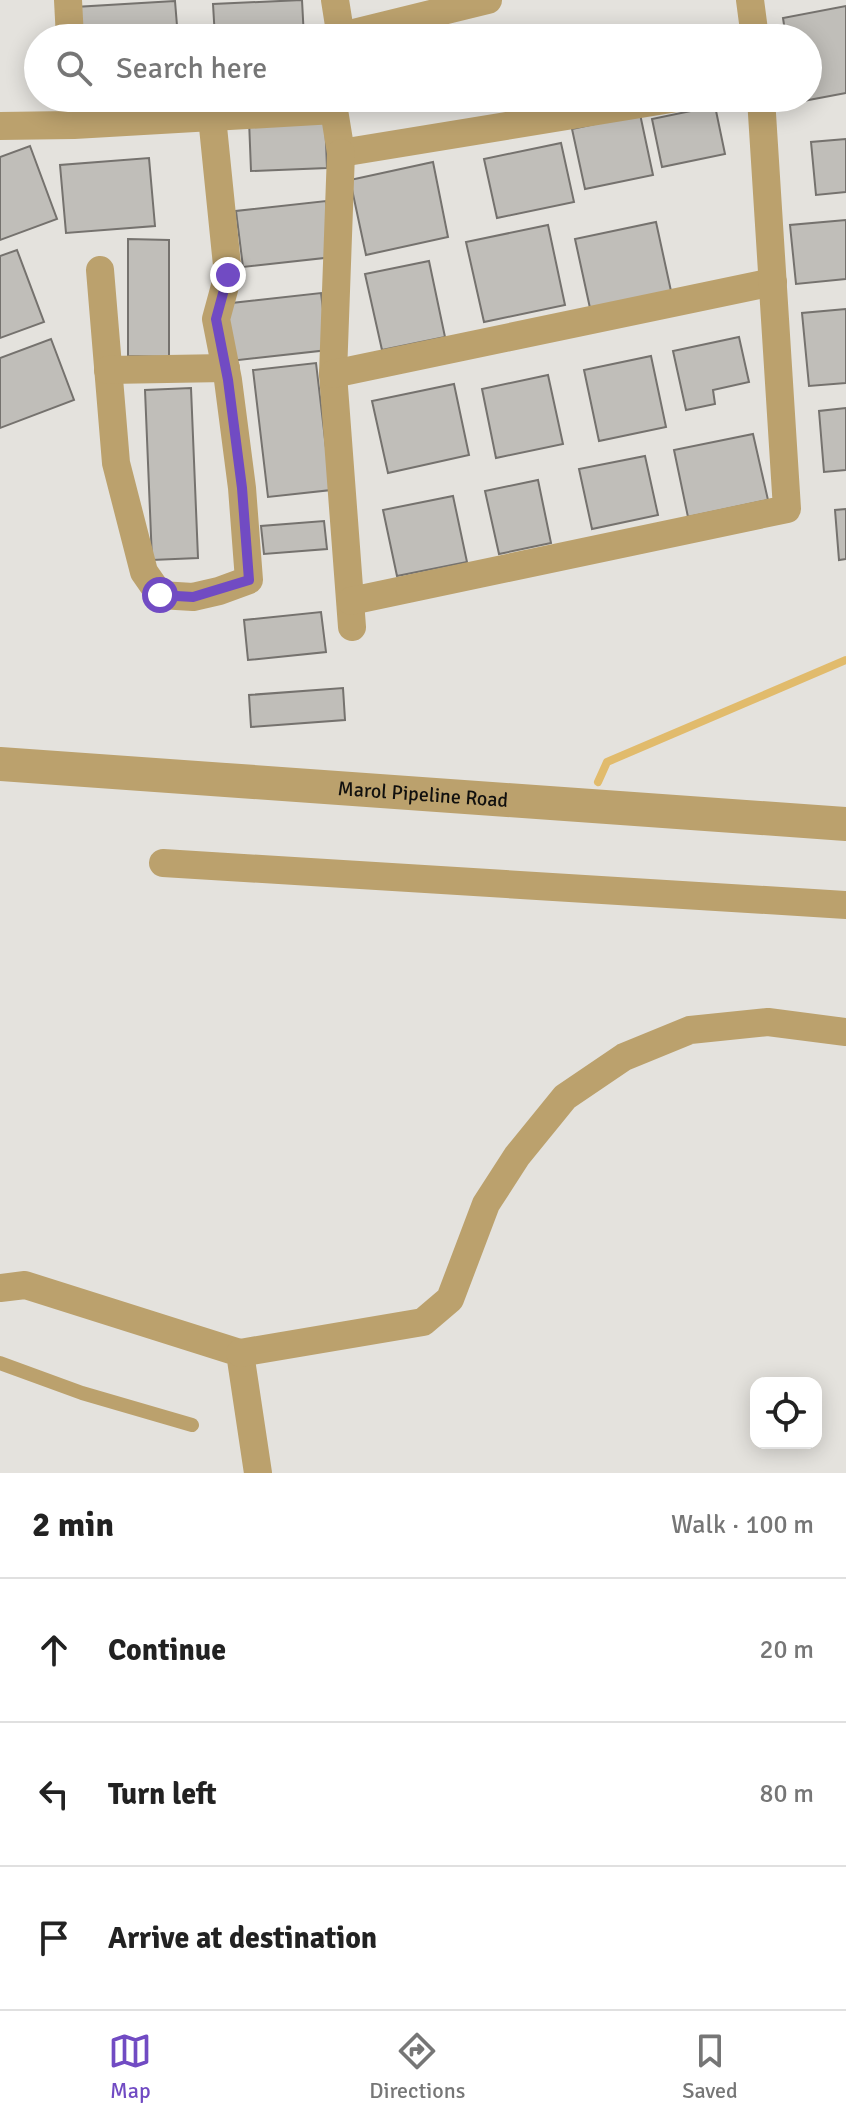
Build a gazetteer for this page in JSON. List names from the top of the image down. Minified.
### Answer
{"streets":{"street":["Marol Pipeline Road"]},"page":{"search":"Search here","heading":["2 min","Walk · 100 m"],"list":[["Continue","20 m"],["Turn left","80 m"],"Arrive at destination"],"nav":["Map","Directions","Saved"]}}
